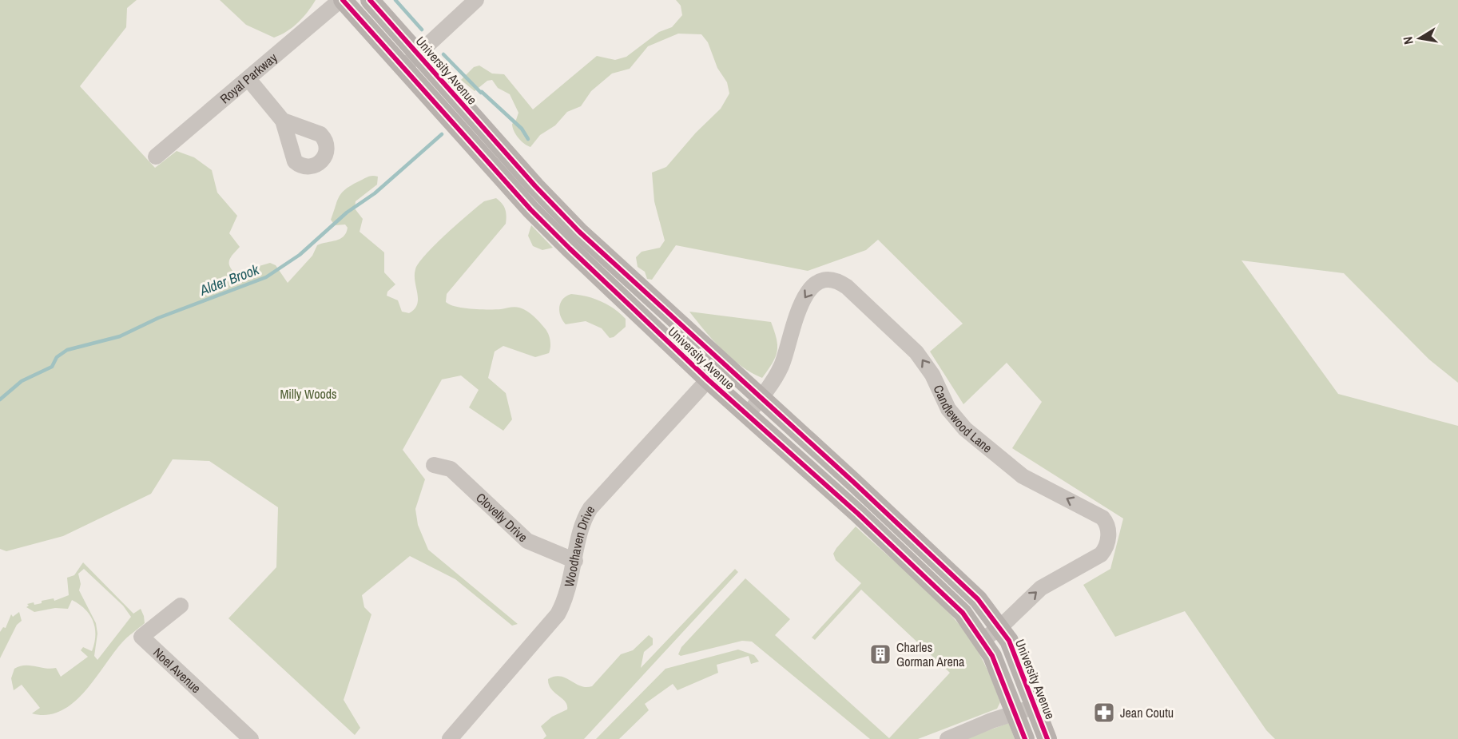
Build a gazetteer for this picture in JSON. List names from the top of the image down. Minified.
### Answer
{"streets":{"main road":["University Avenue"],"street":["Royal Parkway","Candlewood Lane","Clovelly Drive","Woodhaven Drive","Noel Avenue"]},"crossings":[["University Avenue","Royal Parkway"],["University Avenue","Candlewood Lane"],["University Avenue","Woodhaven Drive"],["Clovelly Drive","Woodhaven Drive"]],"water":["Alder Brook"],"parks":["Milly Woods"],"places":{"building":["Charles Gorman Arena"],"pharmacy":["Jean Coutu"]},"north":"left"}
